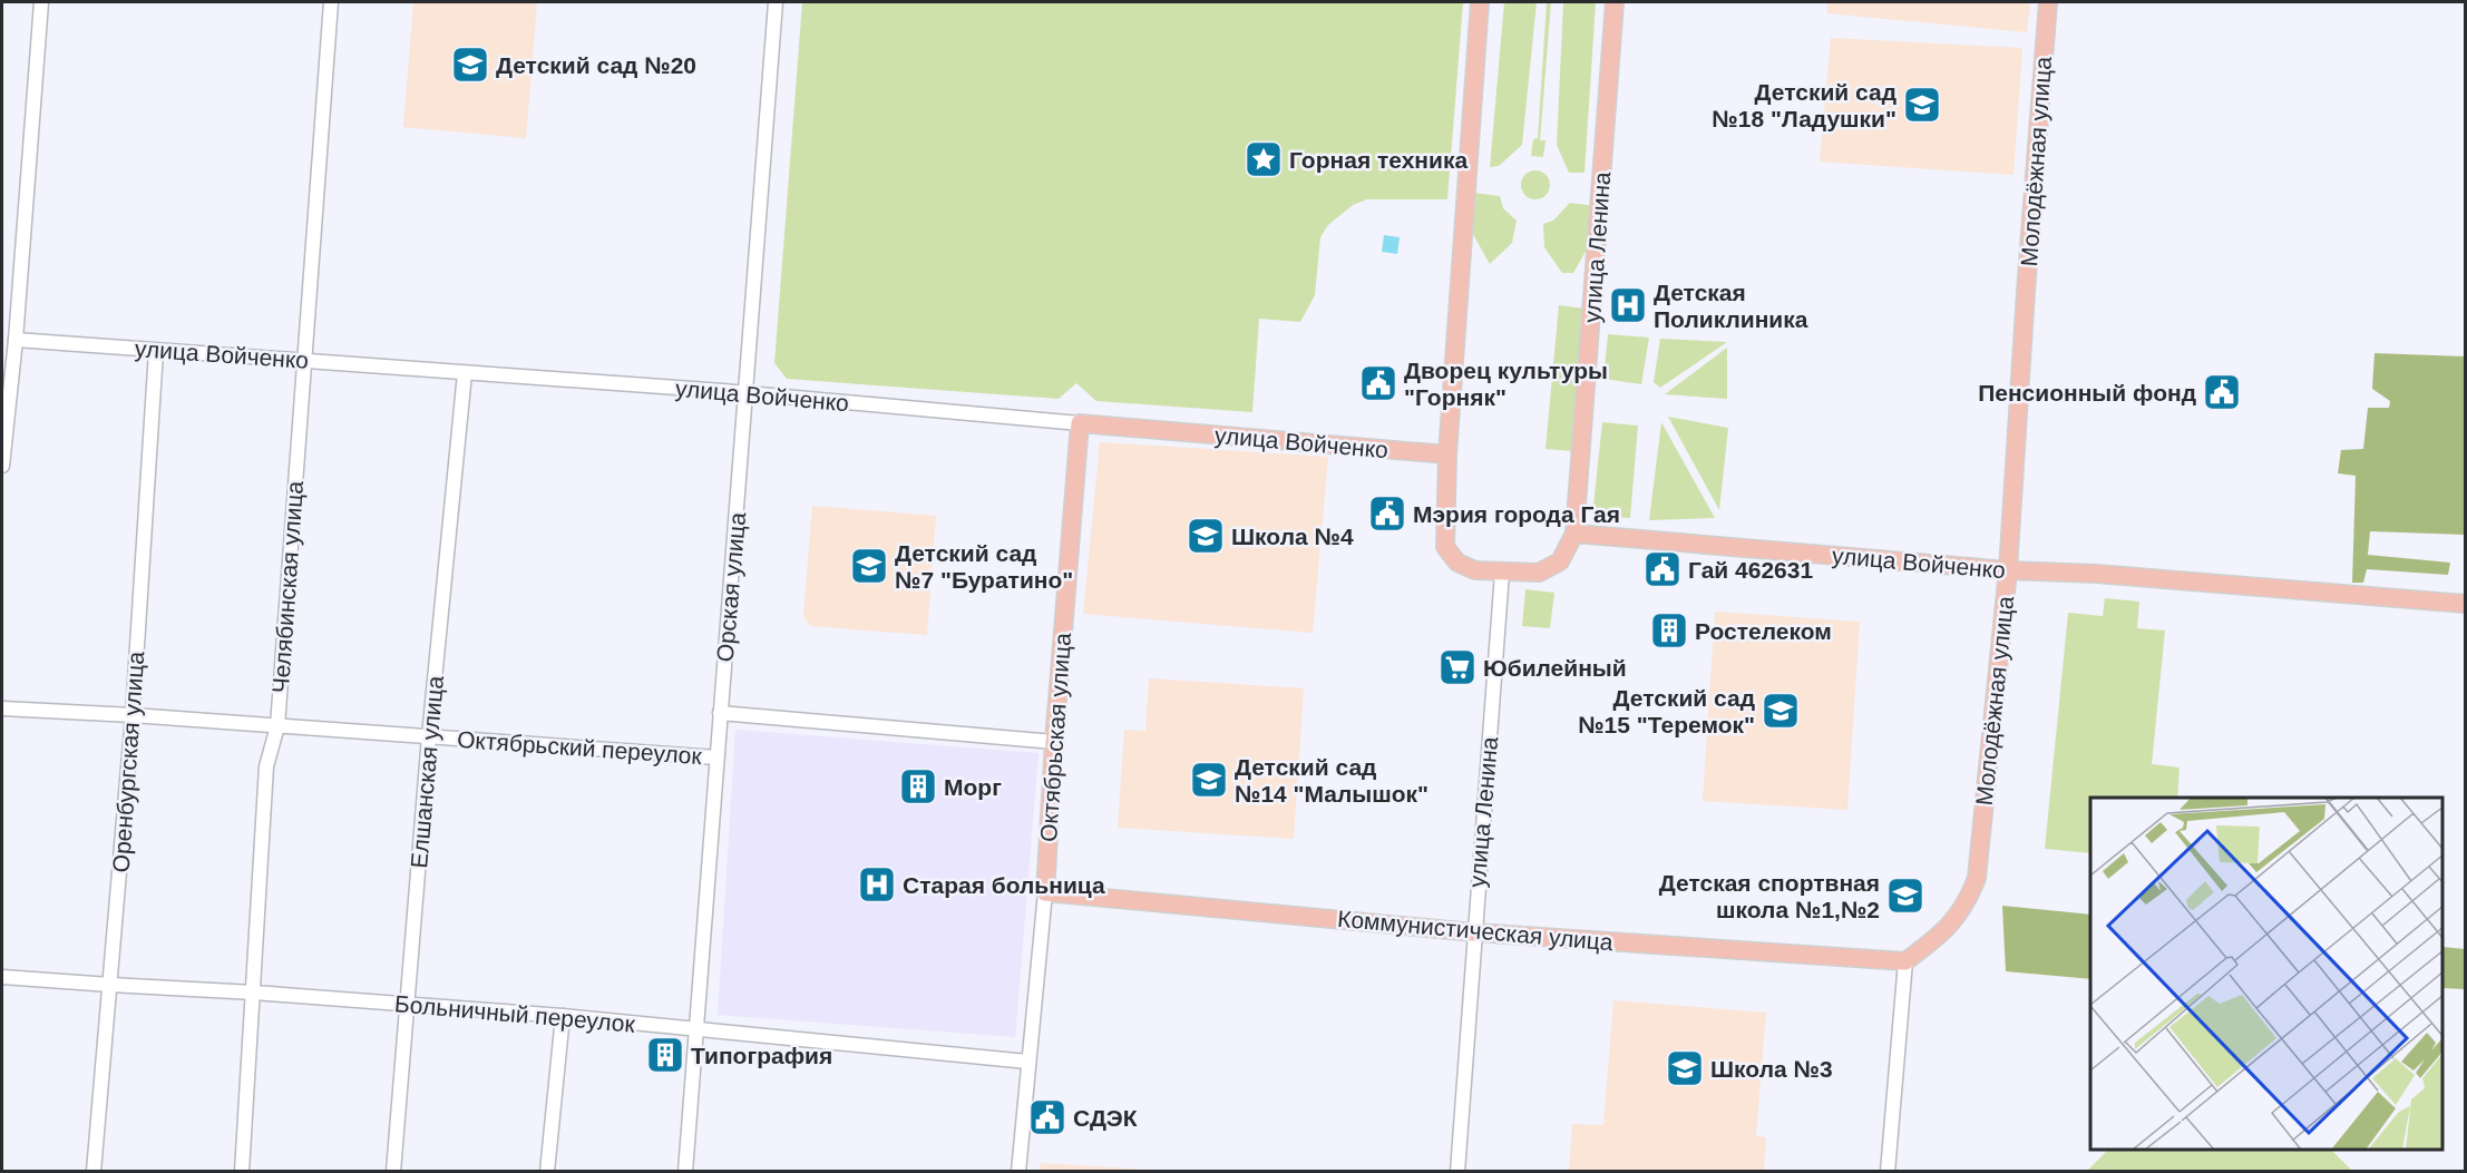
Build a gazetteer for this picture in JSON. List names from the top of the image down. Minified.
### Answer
{"streets":{"main road":["Молодёжная улица","улица Ленина","улица Войченко","Октябрьская улица","Коммунистическая улица"],"street":["Челябинская улица","Орская улица","Октябрьский переулок","Оренбургская улица","Елшанская улица","Больничный переулок"]},"crossings":[["Молодёжная улица","улица Войченко"],["Молодёжная улица","Коммунистическая улица"],["улица Ленина","улица Войченко"],["улица Ленина","Коммунистическая улица"],["улица Войченко","Челябинская улица"],["улица Войченко","Орская улица"],["улица Войченко","Октябрьская улица"],["улица Войченко","Оренбургская улица"],["улица Войченко","Елшанская улица"],["Челябинская улица","Октябрьский переулок"],["Челябинская улица","Больничный переулок"],["Орская улица","Октябрьский переулок"],["Орская улица","Больничный переулок"],["Октябрьская улица","Октябрьский переулок"],["Октябрьская улица","Коммунистическая улица"],["Октябрьская улица","Больничный переулок"],["Октябрьский переулок","Оренбургская улица"],["Октябрьский переулок","Елшанская улица"],["Оренбургская улица","Больничный переулок"],["Елшанская улица","Больничный переулок"]],"places":{"school or university":["Детский сад №20","Детский сад №18 \"Ладушки\"","Школа №4","Детский сад №7 \"Буратино\"","Детский сад №15 \"Теремок\"","Детский сад №14 \"Малышок\"","Детская спортвная школа №1,№2","Школа №3"],"place":["Горная техника"],"hospital":["Детская Поликлиника","Старая больница"],"public building":["Дворец культуры \"Горняк\"","Пенсионный фонд","Мэрия города Гая","Гай 462631","СДЭК"],"building":["Ростелеком","Морг","Типография"],"supermarket":["Юбилейный"]}}
